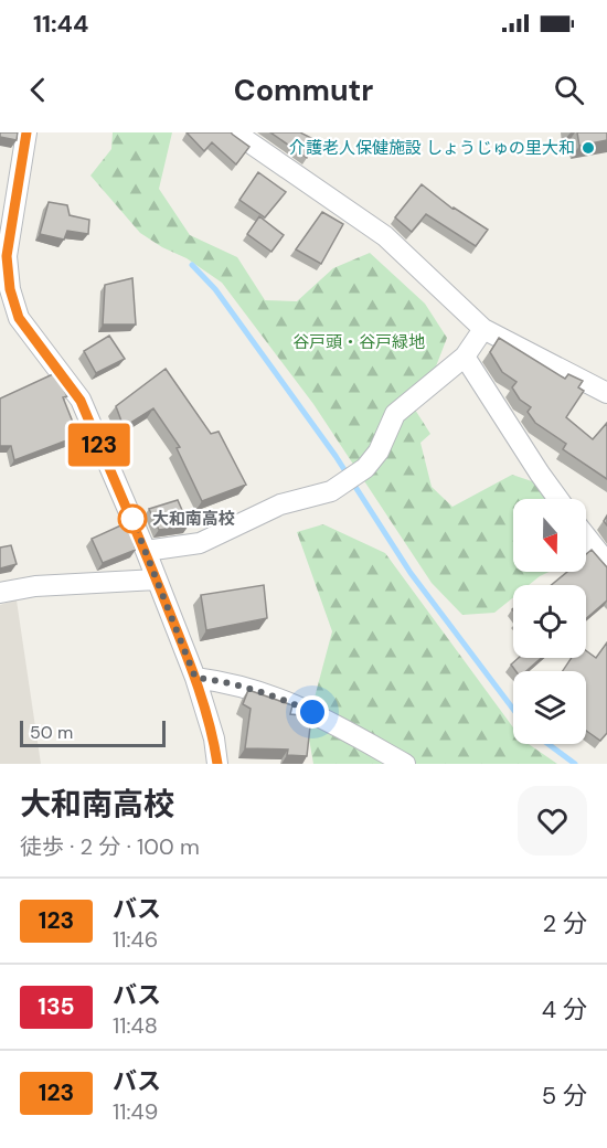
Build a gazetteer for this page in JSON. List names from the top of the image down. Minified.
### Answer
{"parks":["谷戸頭・谷戸緑地"],"places":["介護老人保健施設 しょうじゅの里大和","大和南高校"],"lines":["bus line 123"],"scale_bar":"50 m","north":"bottom","page":{"status":"11:44","header":"Commutr","on_map":"123","scale":"50 m","heading":["大和南高校","徒歩 · 2 分 · 100 m"],"list":[{"mark":"123","name":"バス","note":"11:46","value":"2 分"},{"mark":"135","name":"バス","note":"11:48","value":"4 分"},{"mark":"123","name":"バス","note":"11:49","value":"5 分"}]}}
